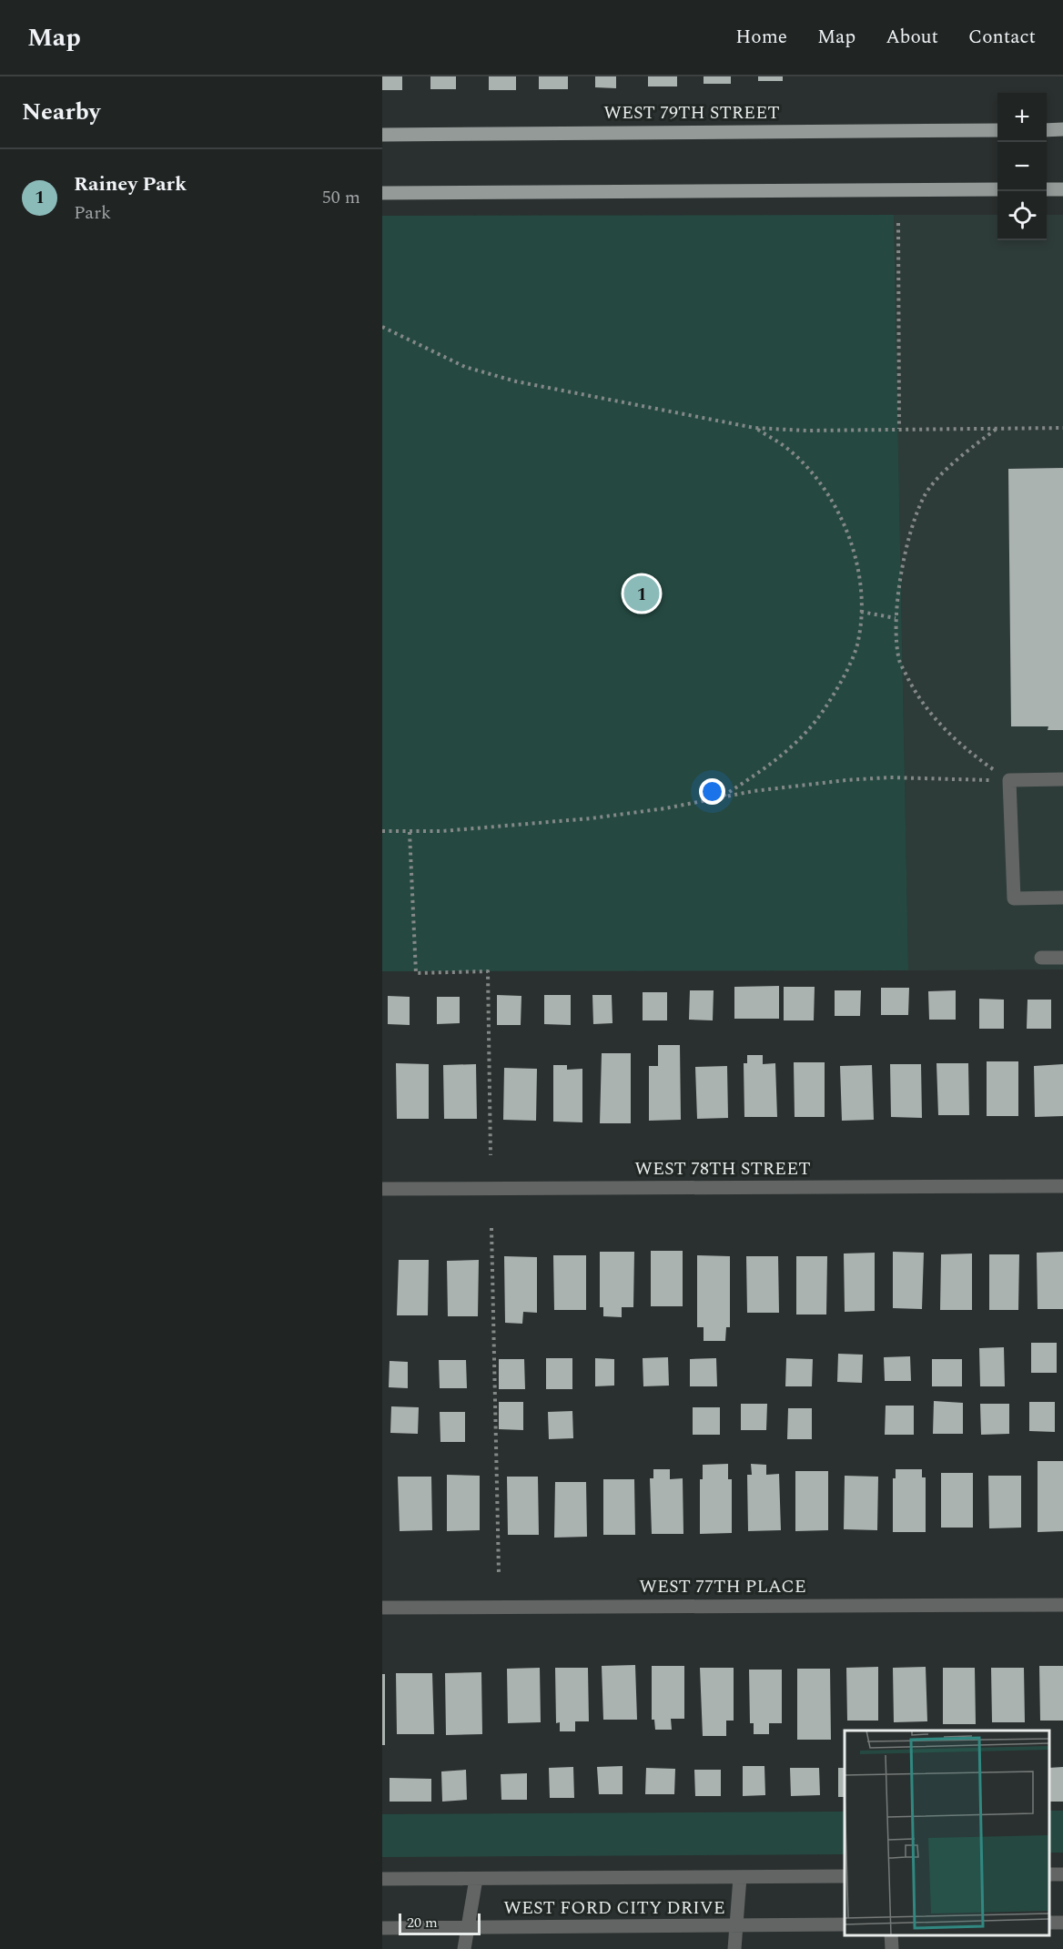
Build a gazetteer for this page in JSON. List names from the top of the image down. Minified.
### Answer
{"streets":{"main road":["WEST 79TH STREET"],"street":["WEST 78TH STREET","WEST 77TH PLACE","WEST FORD CITY DRIVE"]},"scale_bar":"20 m","page":{"header":"Map","nav":["Home","Map","About","Contact"],"heading":"Nearby","map_buttons":["+","−"],"list":[{"mark":"1","name":"Rainey Park","note":"Park","value":"50 m"}],"pins":"1","scale":"20 m"}}
